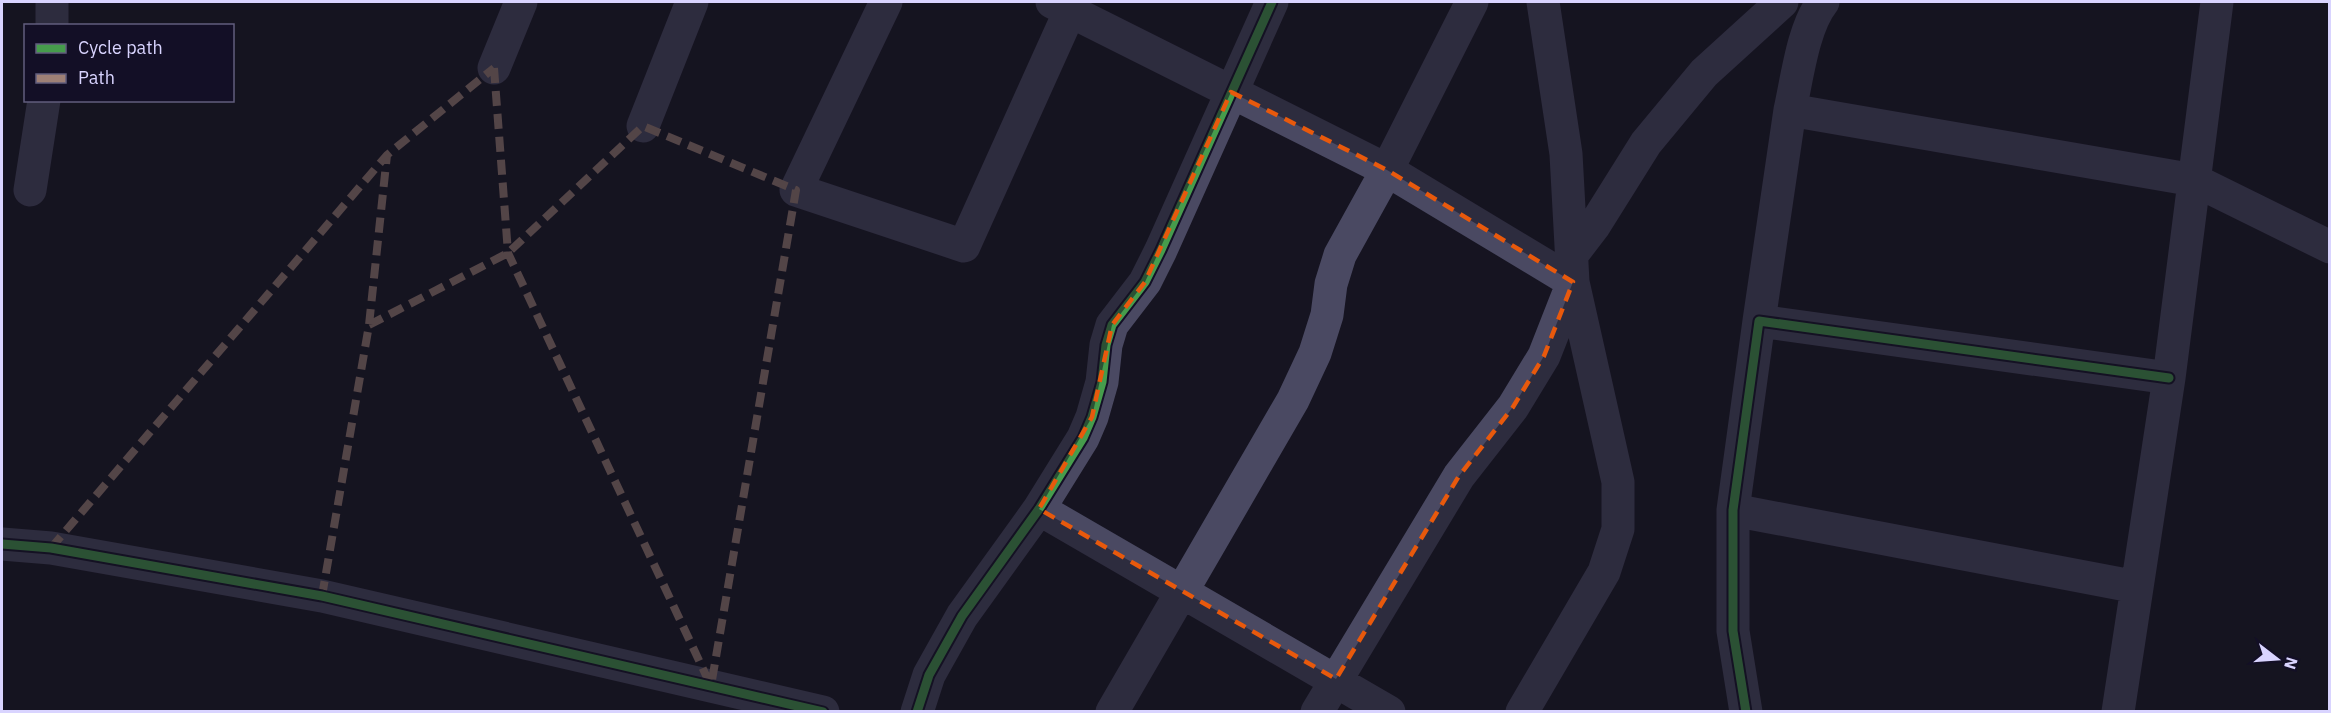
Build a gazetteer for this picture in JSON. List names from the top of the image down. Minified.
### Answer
{"legend":["Cycle path","Path"],"north":"right"}
